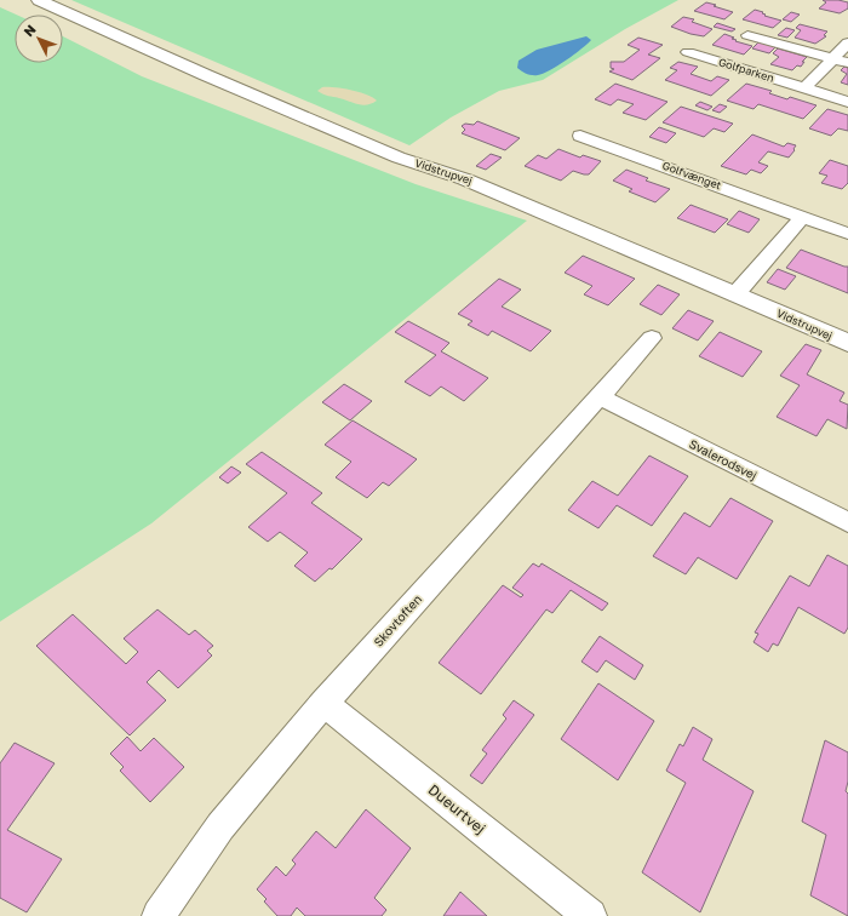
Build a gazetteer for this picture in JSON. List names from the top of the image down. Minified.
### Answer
{"streets":{"street":["Golfparken","Vidstrupvej","Golfvænget","Svalerodsvej","Skovtoften","Dueurtvej"]},"crossings":[["Svalerodsvej","Skovtoften"],["Skovtoften","Dueurtvej"]],"north":"top left"}
